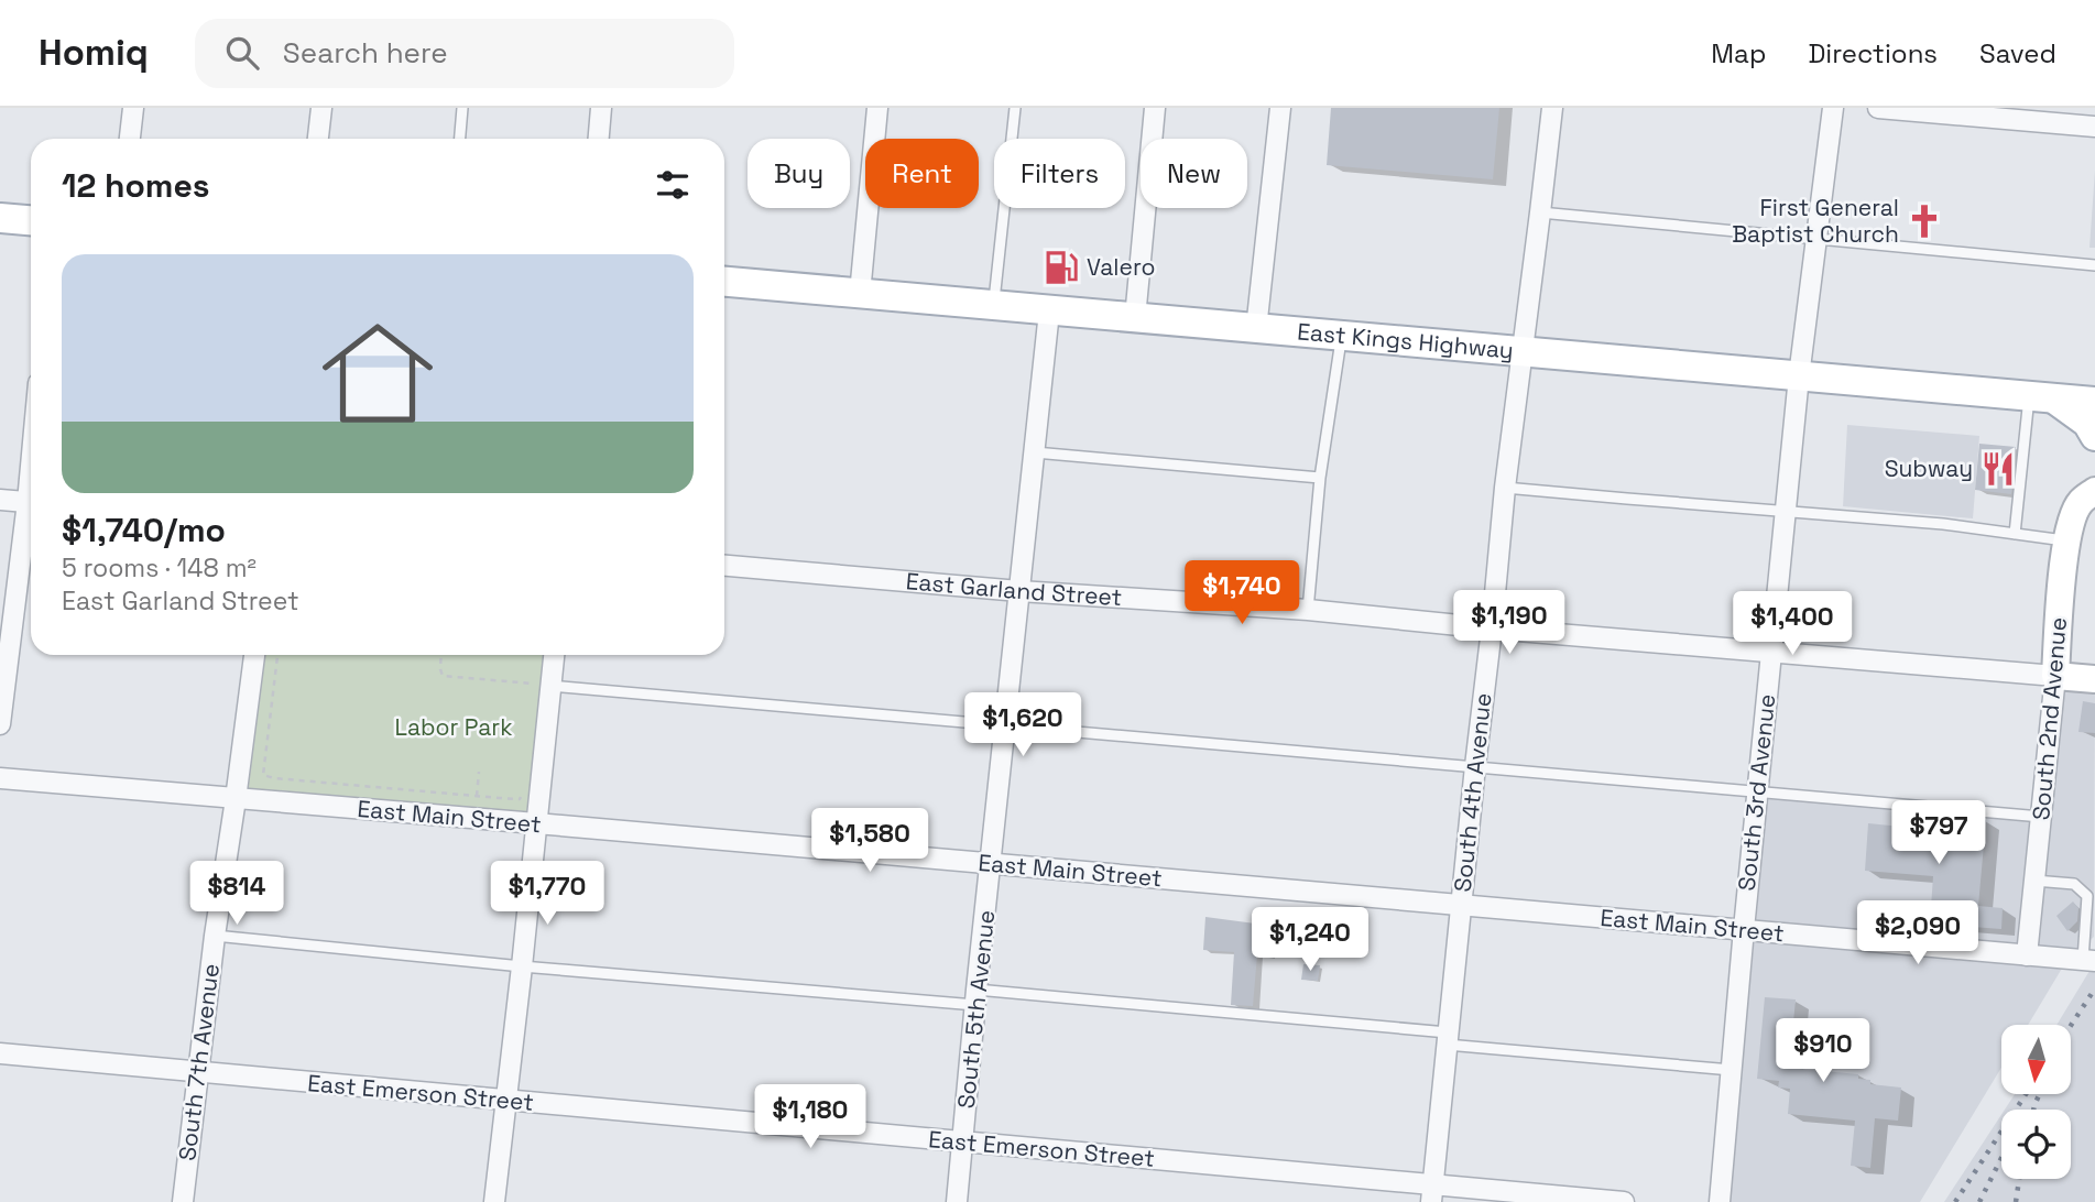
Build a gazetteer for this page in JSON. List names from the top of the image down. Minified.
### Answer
{"streets":{"main road":["East Kings Highway","East Garland Street","South 2nd Avenue"],"street":["South 4th Avenue","South 3rd Avenue","East Main Street","South 5th Avenue","South 7th Avenue","East Emerson Street"]},"crossings":[["East Kings Highway","South 4th Avenue"],["East Kings Highway","South 3rd Avenue"],["East Kings Highway","South 5th Avenue"],["East Garland Street","South 2nd Avenue"],["East Garland Street","South 4th Avenue"],["East Garland Street","South 3rd Avenue"],["East Garland Street","South 5th Avenue"],["South 2nd Avenue","East Main Street"],["South 4th Avenue","East Main Street"],["South 4th Avenue","East Emerson Street"],["South 3rd Avenue","East Main Street"],["East Main Street","South 5th Avenue"],["East Main Street","South 7th Avenue"],["South 5th Avenue","East Emerson Street"],["South 7th Avenue","East Emerson Street"]],"parks":["Labor Park"],"places":{"church":["First General Baptist Church"],"fuel station":["Valero"],"restaurant":["Subway"]},"north":"bottom","page":{"header":"Homiq","search":"Search here","nav":["Map","Directions","Saved"],"chip":["Buy","Rent","Filters","New"],"heading":"12 homes","list":[{"name":"$1,740/mo","note":"5 rooms · 148 m² · East Garland Street"}],"price":["$1,740","$1,190","$1,400","$1,620","$797","$1,580","$814","$1,770","$2,090","$1,240","$910","$1,180"]}}
